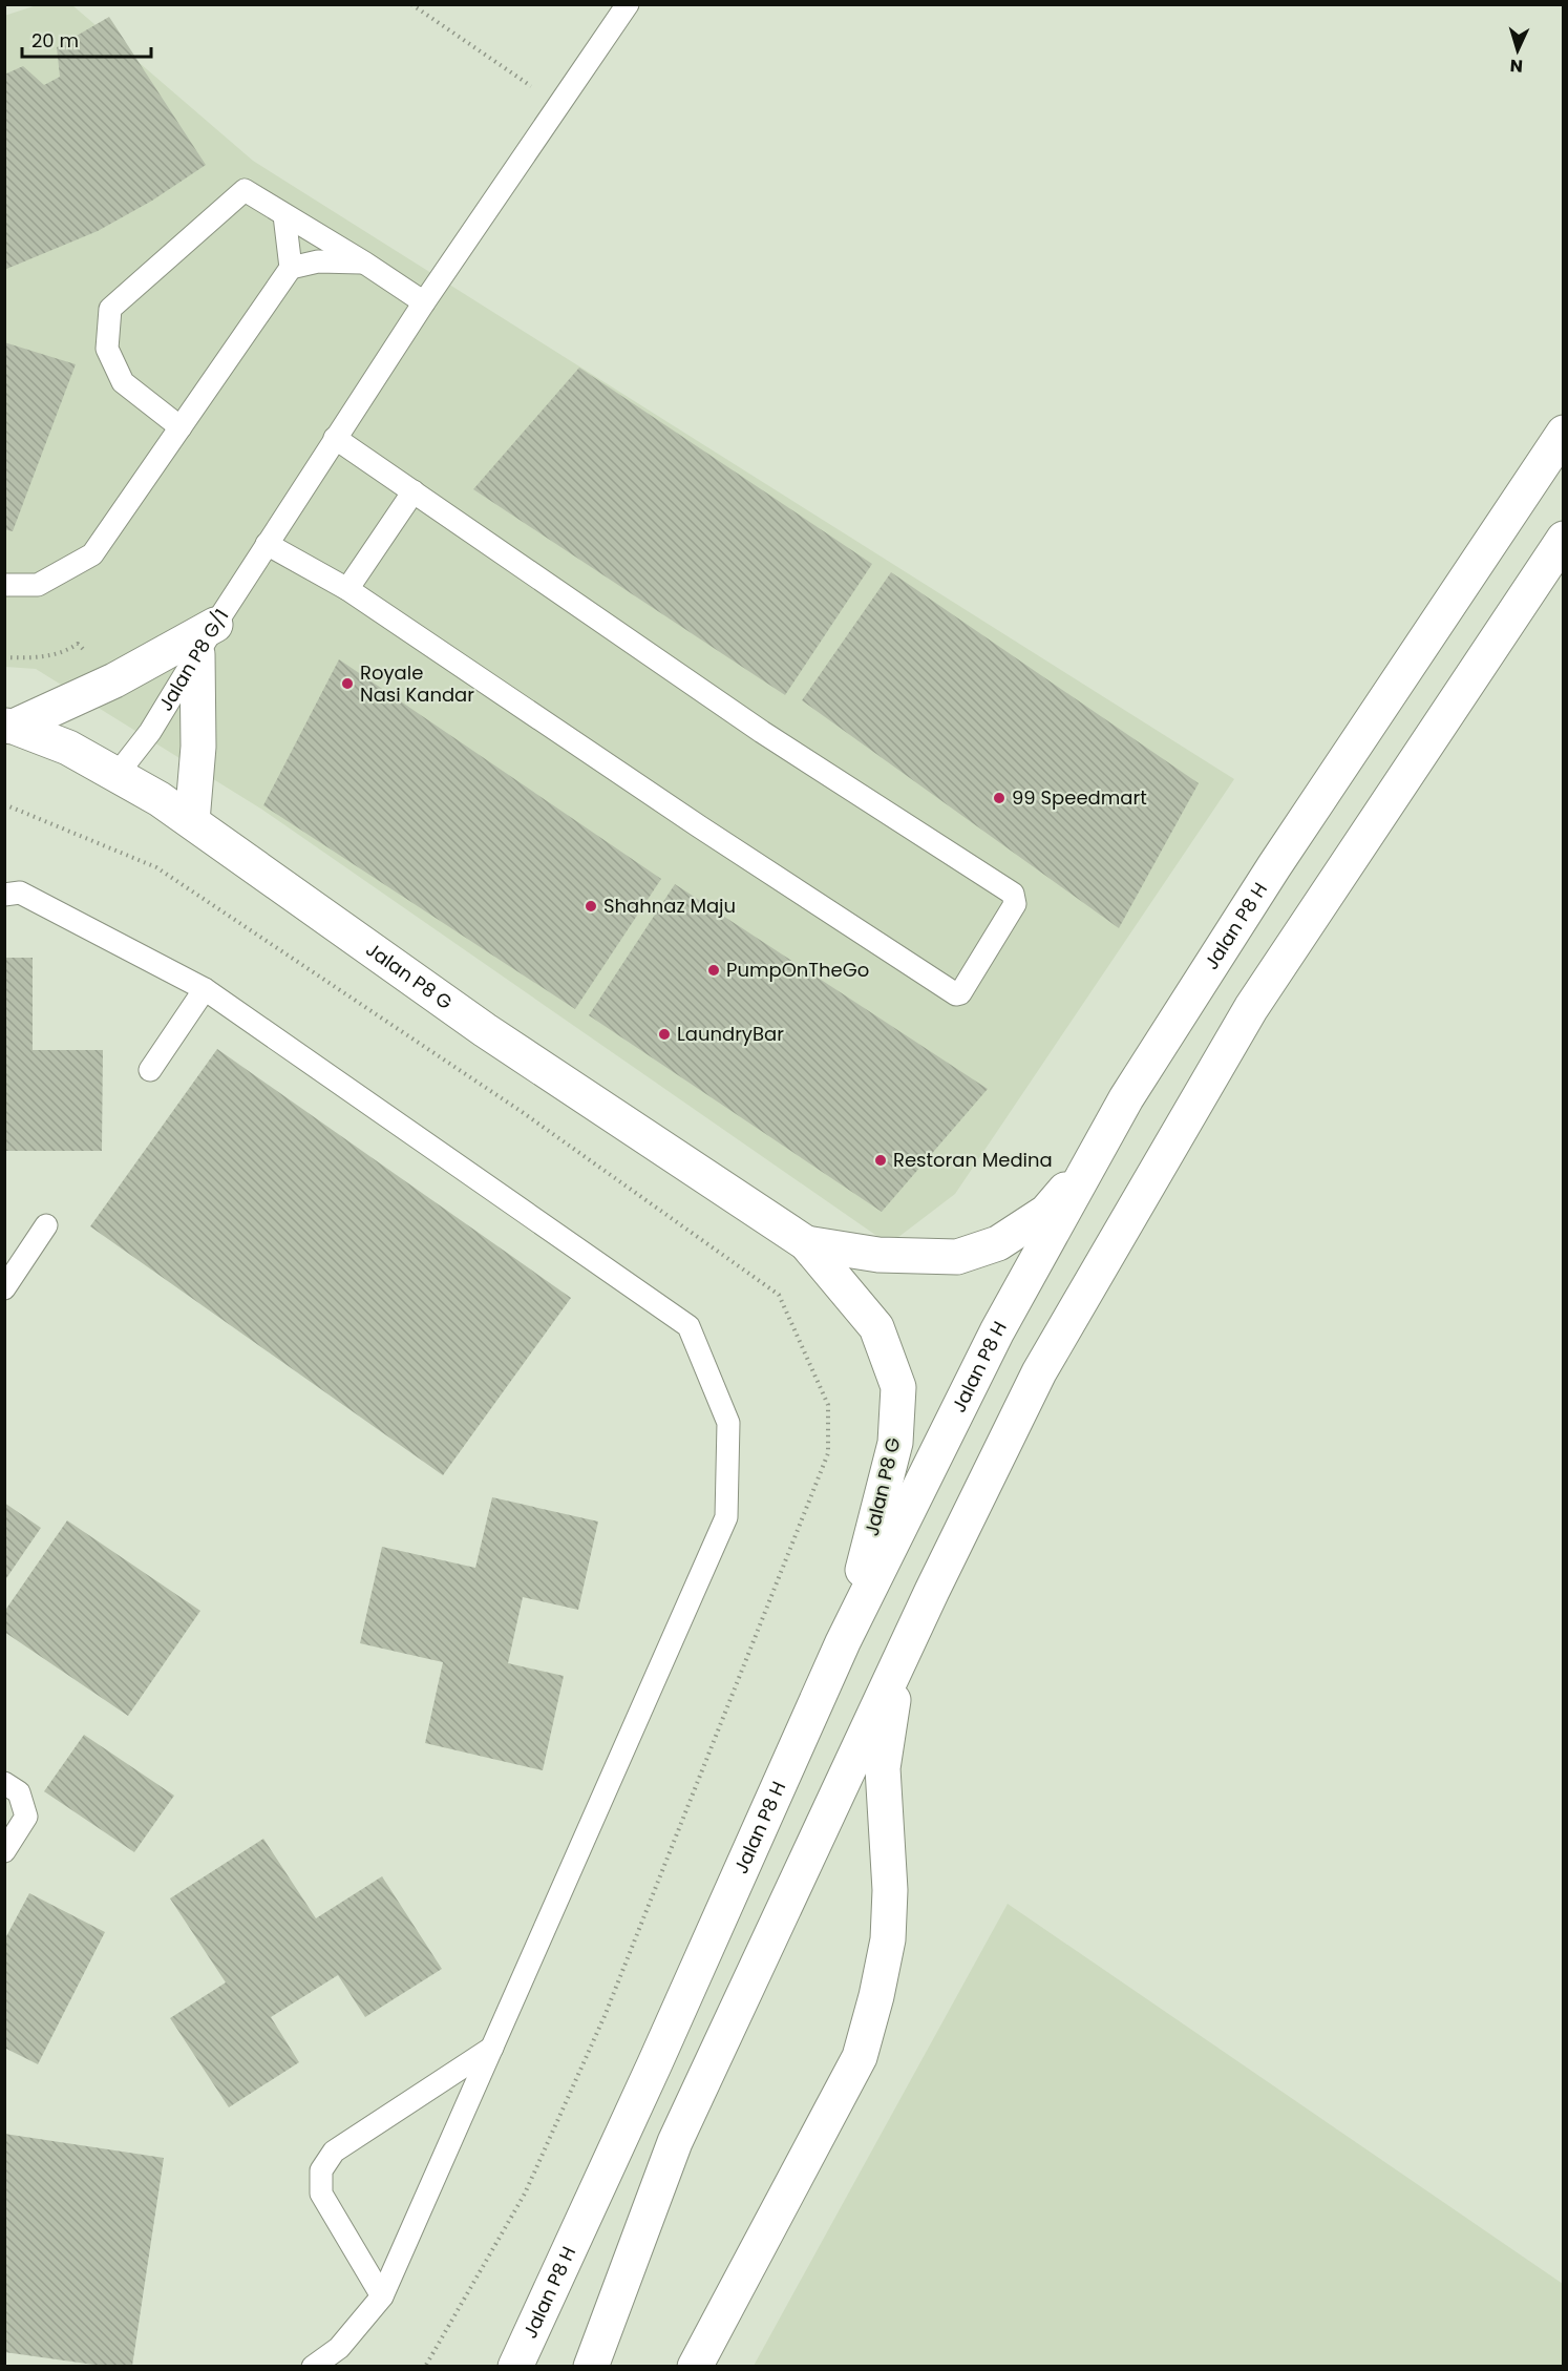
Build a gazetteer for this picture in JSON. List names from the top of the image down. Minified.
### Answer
{"streets":{"street":["Jalan P8 H","Jalan P8 G"],"lane":["Jalan P8 G/1"]},"crossings":[["Jalan P8 G/1","Jalan P8 G"],["Jalan P8 H","Jalan P8 G"]],"places":["Royale Nasi Kandar","99 Speedmart","Shahnaz Maju","PumpOnTheGo","LaundryBar","Restoran Medina"],"scale_bar":"20 m","north":"bottom"}
